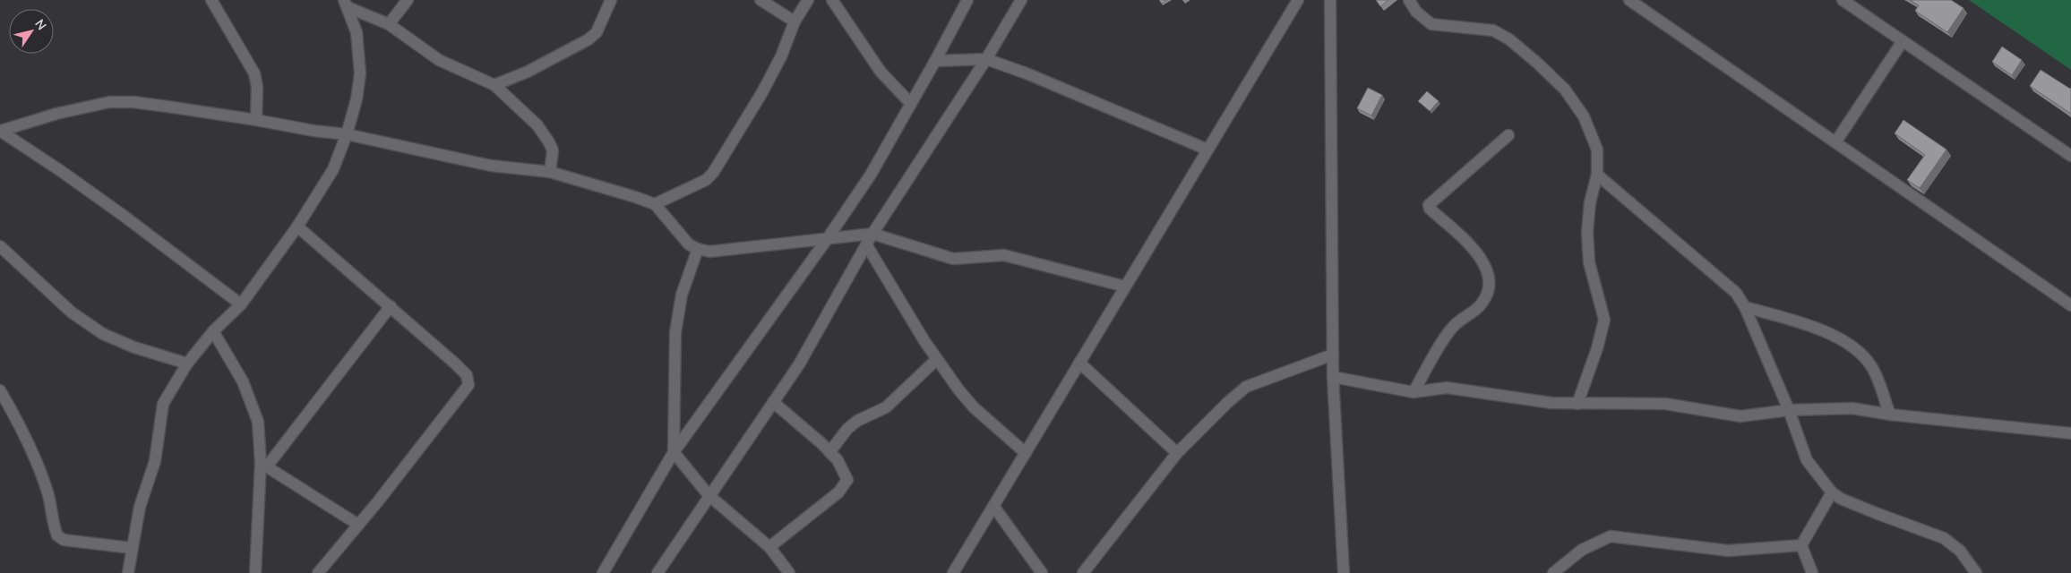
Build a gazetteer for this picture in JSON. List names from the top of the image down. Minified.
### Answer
{"north":"top right"}
